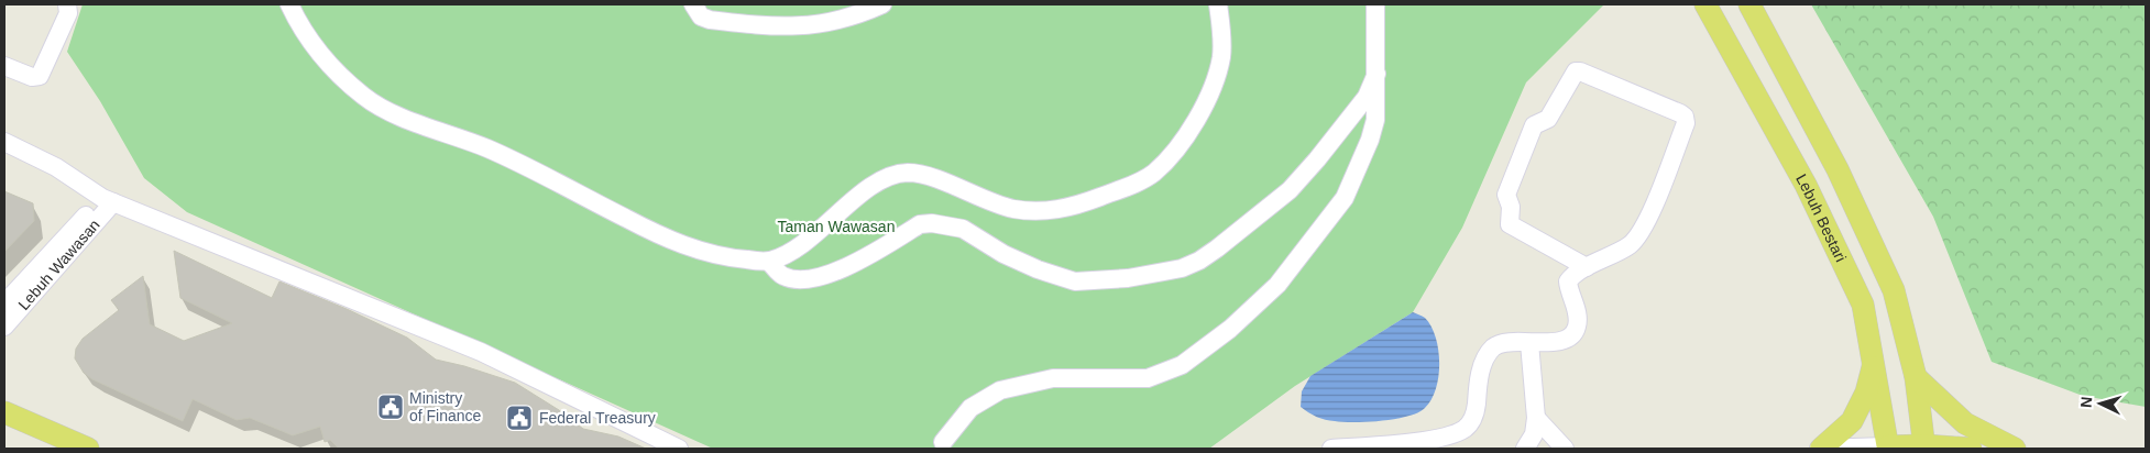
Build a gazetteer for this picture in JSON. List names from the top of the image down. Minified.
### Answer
{"streets":{"main road":["Lebuh Bestari"],"street":["Lebuh Wawasan"]},"parks":["Taman Wawasan"],"places":{"public building":["Ministry of Finance","Federal Treasury"]},"north":"left"}
